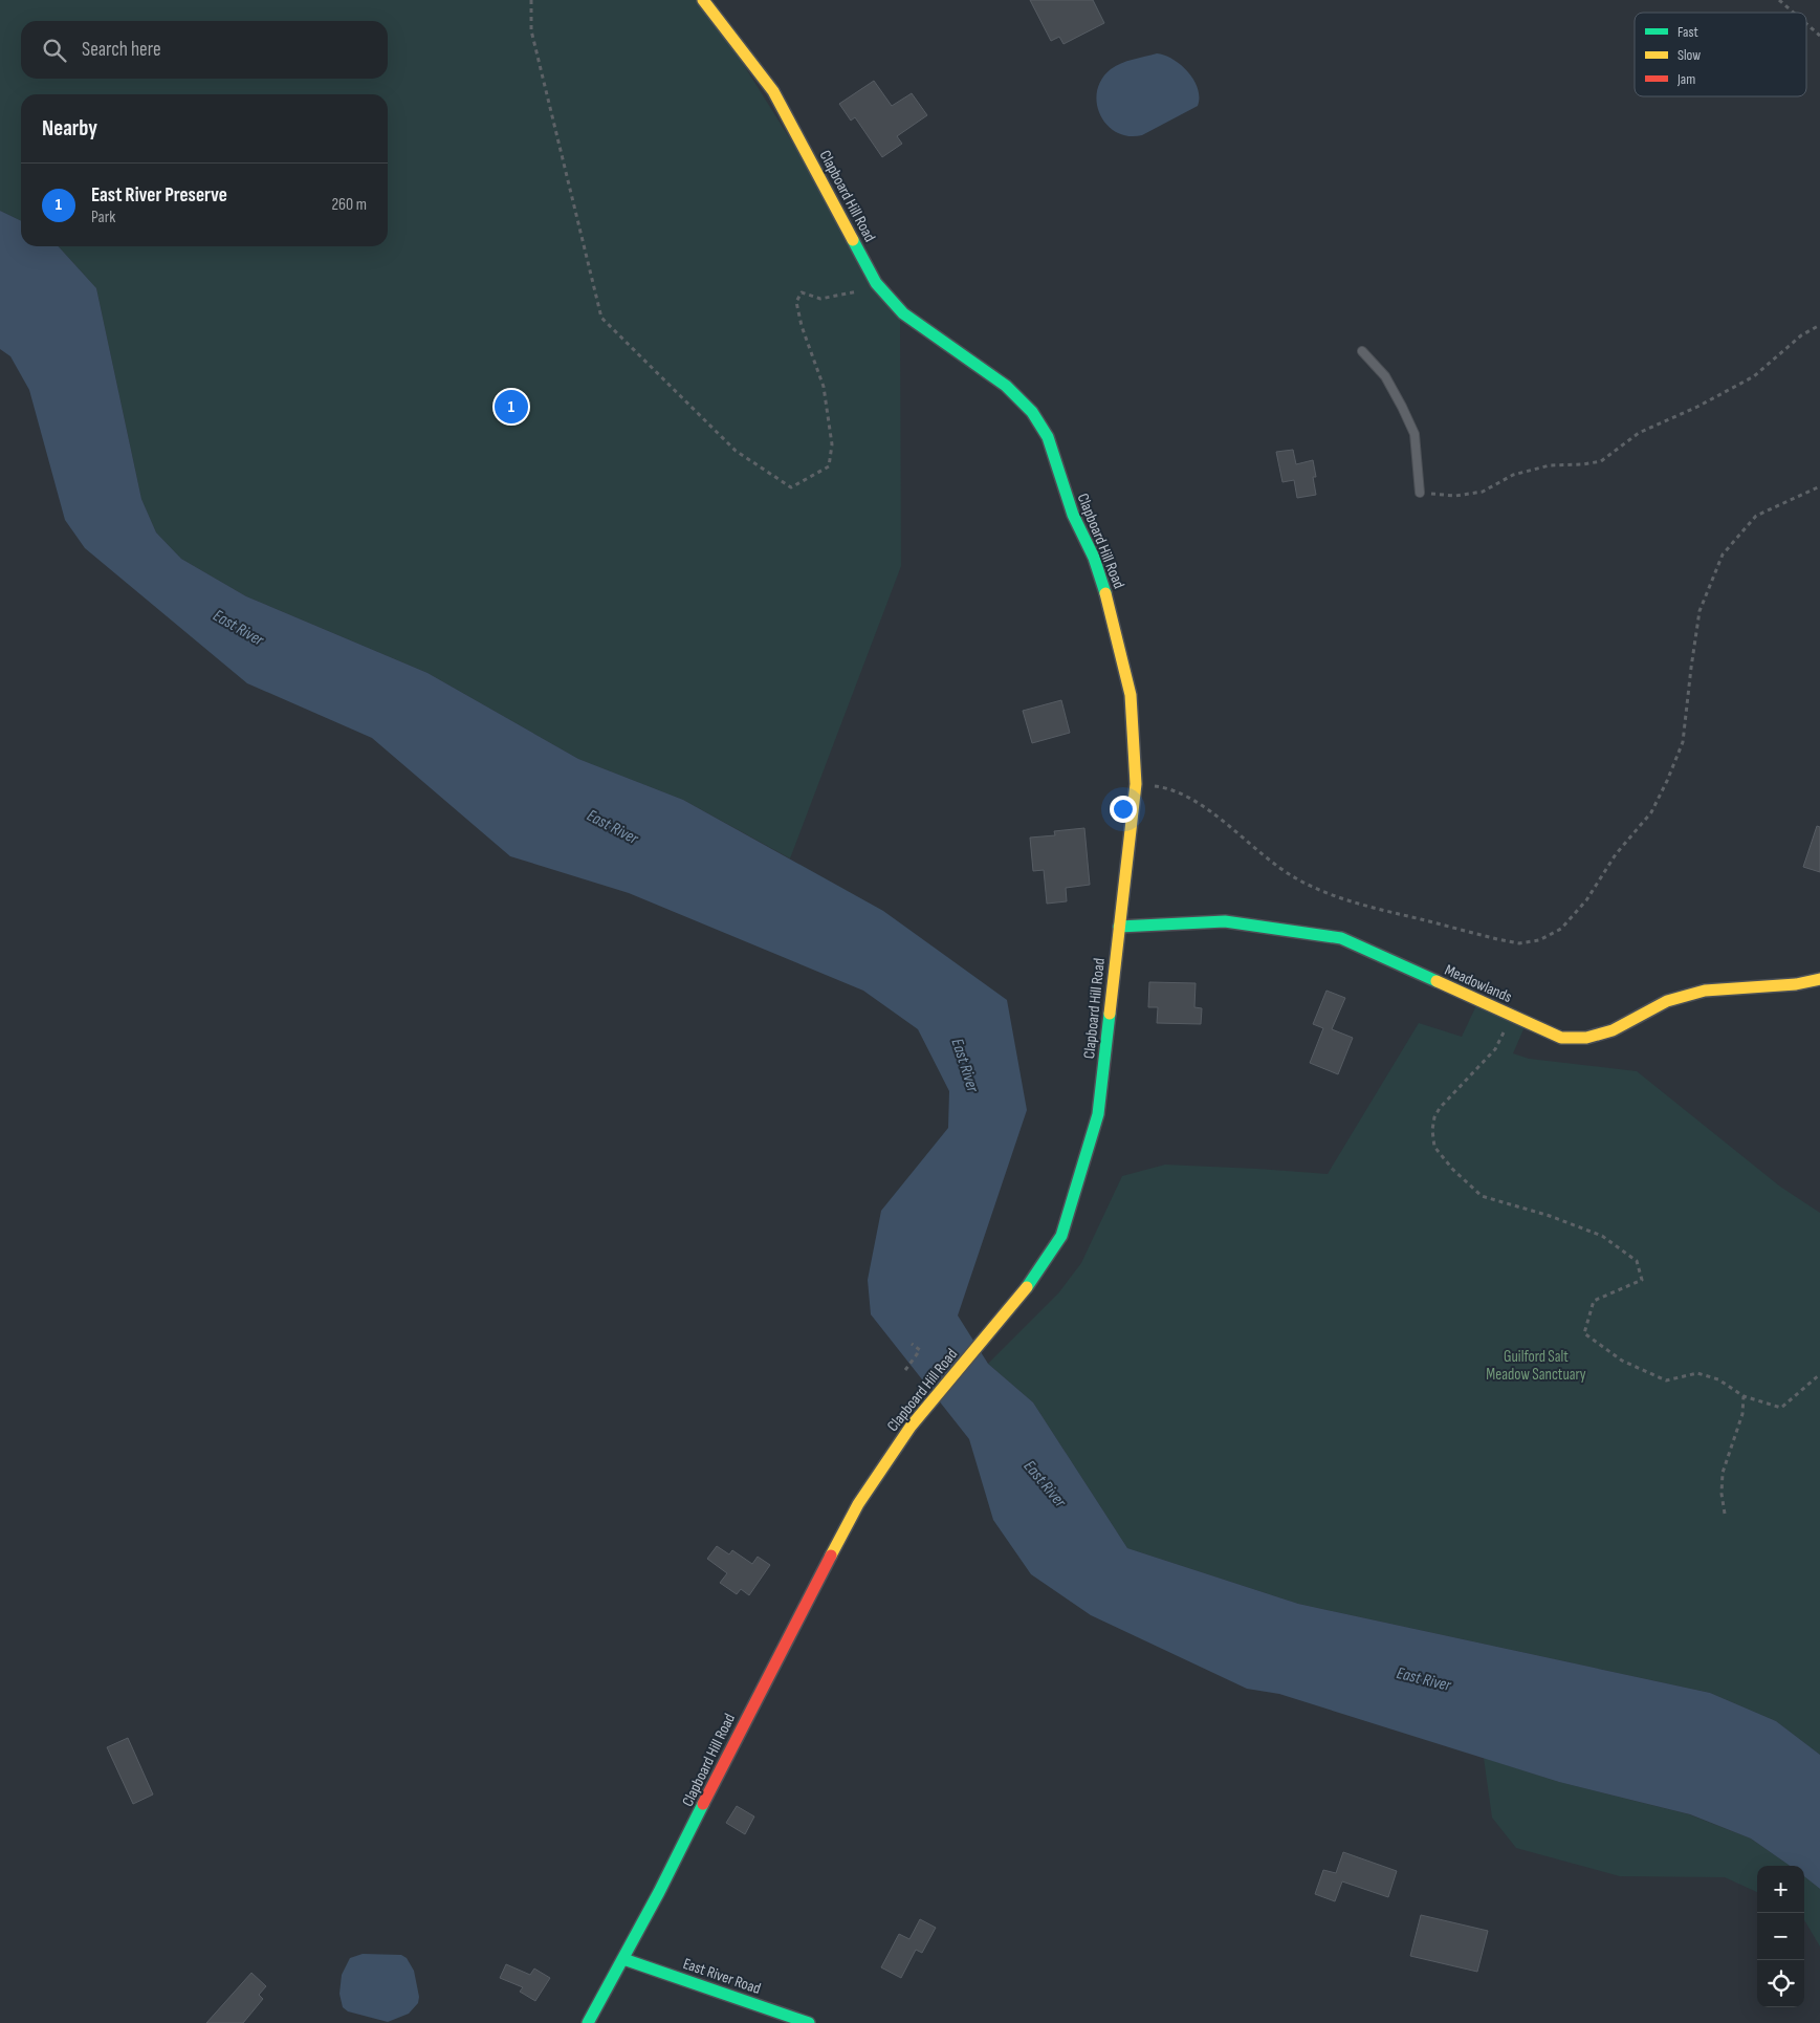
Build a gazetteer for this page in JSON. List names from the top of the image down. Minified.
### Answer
{"streets":{"street":["Clapboard Hill Road","Meadowlands","East River Road"]},"crossings":[["Clapboard Hill Road","Meadowlands"],["Clapboard Hill Road","East River Road"]],"water":["East River"],"parks":["Guilford Salt Meadow Sanctuary"],"legend":["Fast","Slow","Jam"],"page":{"search":"Search here","heading":"Nearby","list":[{"mark":"1","name":"East River Preserve","note":"Park","value":"260 m"}],"pins":"1","map_buttons":["+","−"]}}
